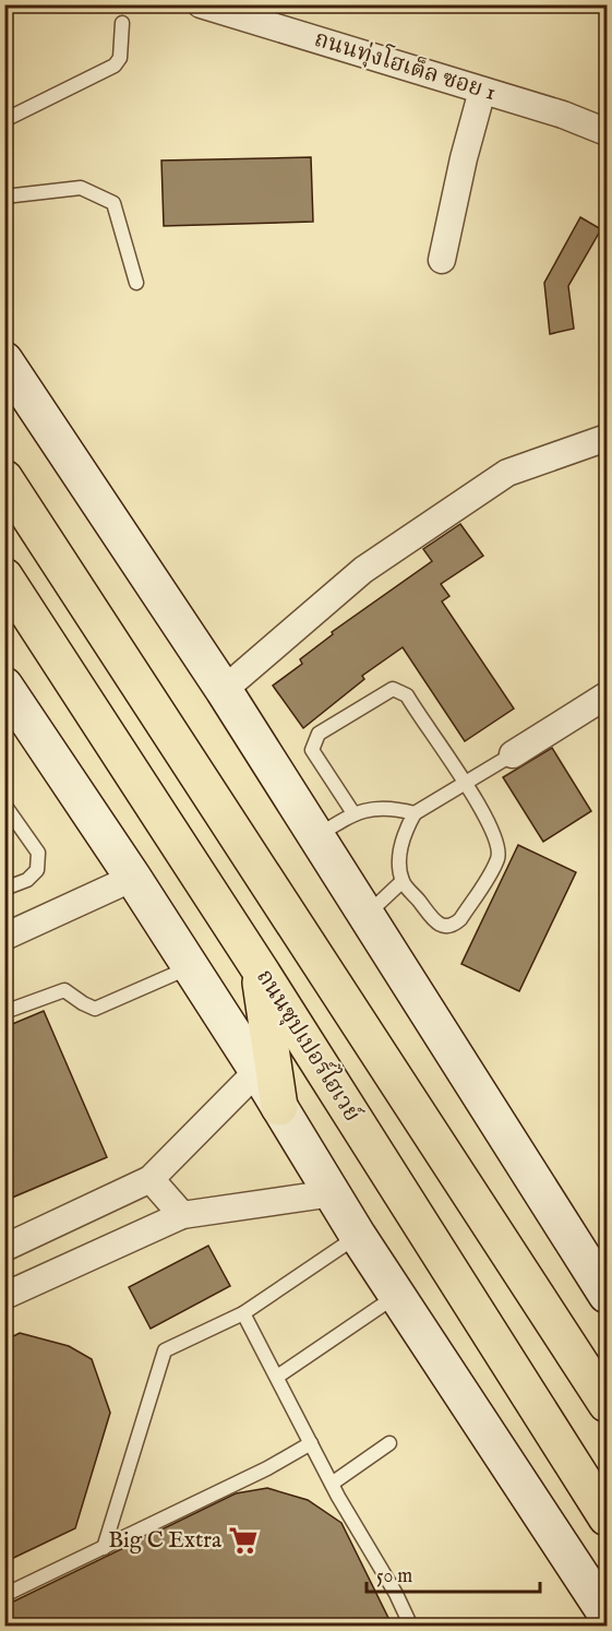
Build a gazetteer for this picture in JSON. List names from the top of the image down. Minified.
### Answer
{"streets":{"highway":["ถนนซุปเปอร์ไฮเวย์"],"street":["ถนนทุ่งโฮเต็ล ซอย 1"]},"places":{"supermarket":["Big C Extra"]},"scale_bar":"50 m"}
